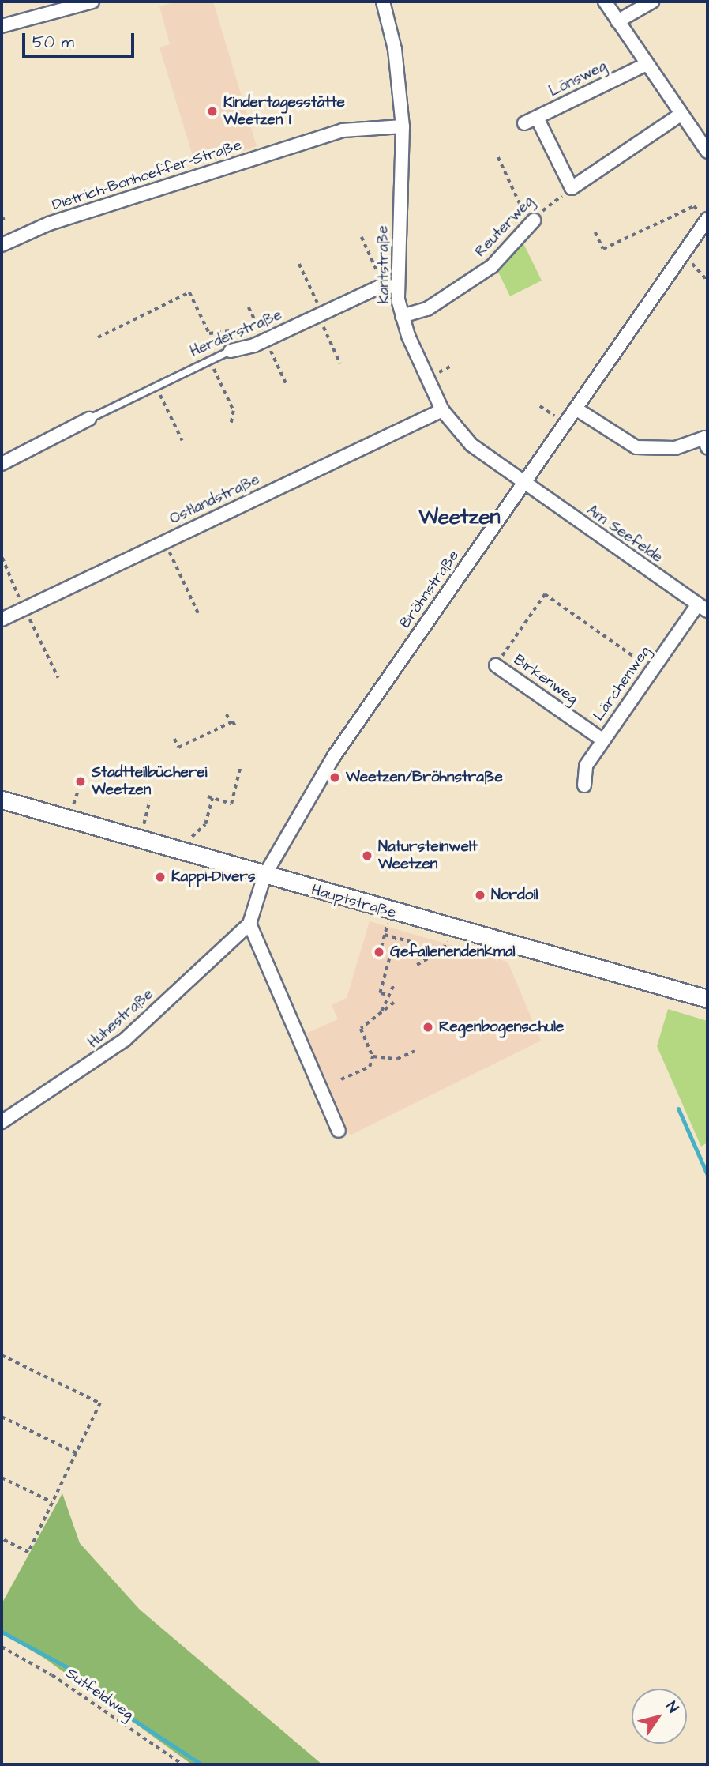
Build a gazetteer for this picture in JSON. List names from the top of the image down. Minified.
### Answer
{"streets":{"street":["Lönsweg","Dietrich-Bonhoeffer-Straße","Reuterweg","Kantstraße","Herderstraße","Ostlandstraße","Am Seefelde","Bröhnstraße","Birkenweg","Lärchenweg","Hauptstraße","Huhestraße"],"path":["Sutfeldweg"]},"crossings":[["Dietrich-Bonhoeffer-Straße","Kantstraße"],["Reuterweg","Kantstraße"],["Kantstraße","Herderstraße"],["Kantstraße","Ostlandstraße"],["Kantstraße","Am Seefelde"],["Kantstraße","Bröhnstraße"],["Am Seefelde","Bröhnstraße"],["Am Seefelde","Lärchenweg"],["Bröhnstraße","Hauptstraße"],["Birkenweg","Lärchenweg"]],"districts":["Weetzen"],"places":["Kindertagesstätte Weetzen I","Weetzen/Bröhnstraße","Stadtteilbücherei Weetzen","Natursteinwelt Weetzen","Kappi-Divers","Nordoil","Gefallenendenkmal","Regenbogenschule"],"scale_bar":"50 m","north":"top right"}
